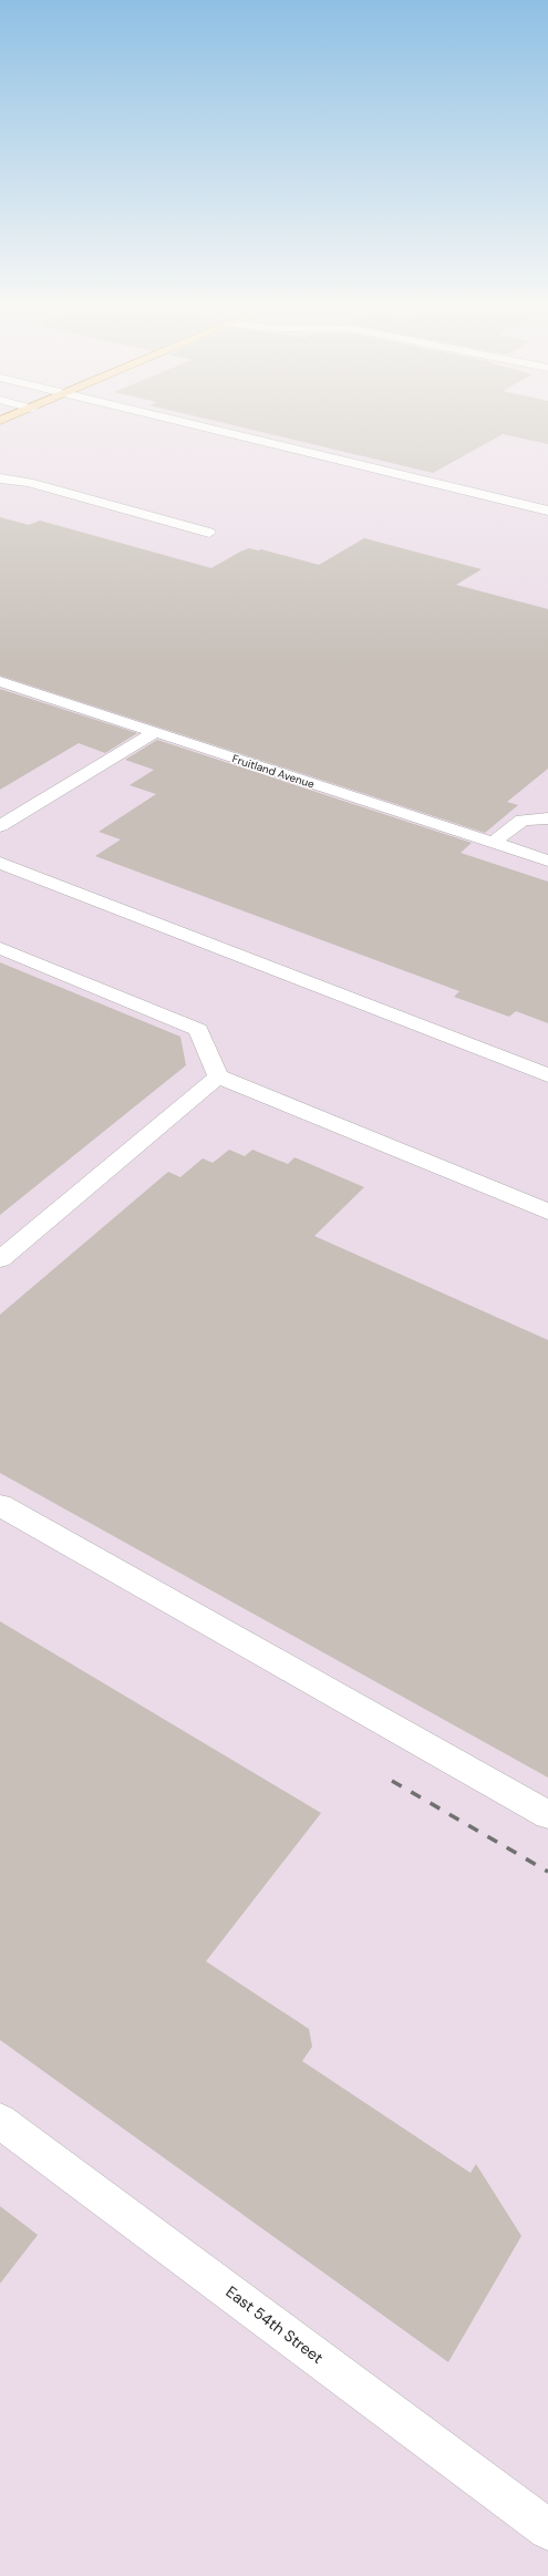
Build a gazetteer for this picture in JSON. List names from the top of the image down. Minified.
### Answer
{"streets":{"street":["Fruitland Avenue","East 54th Street"]}}
